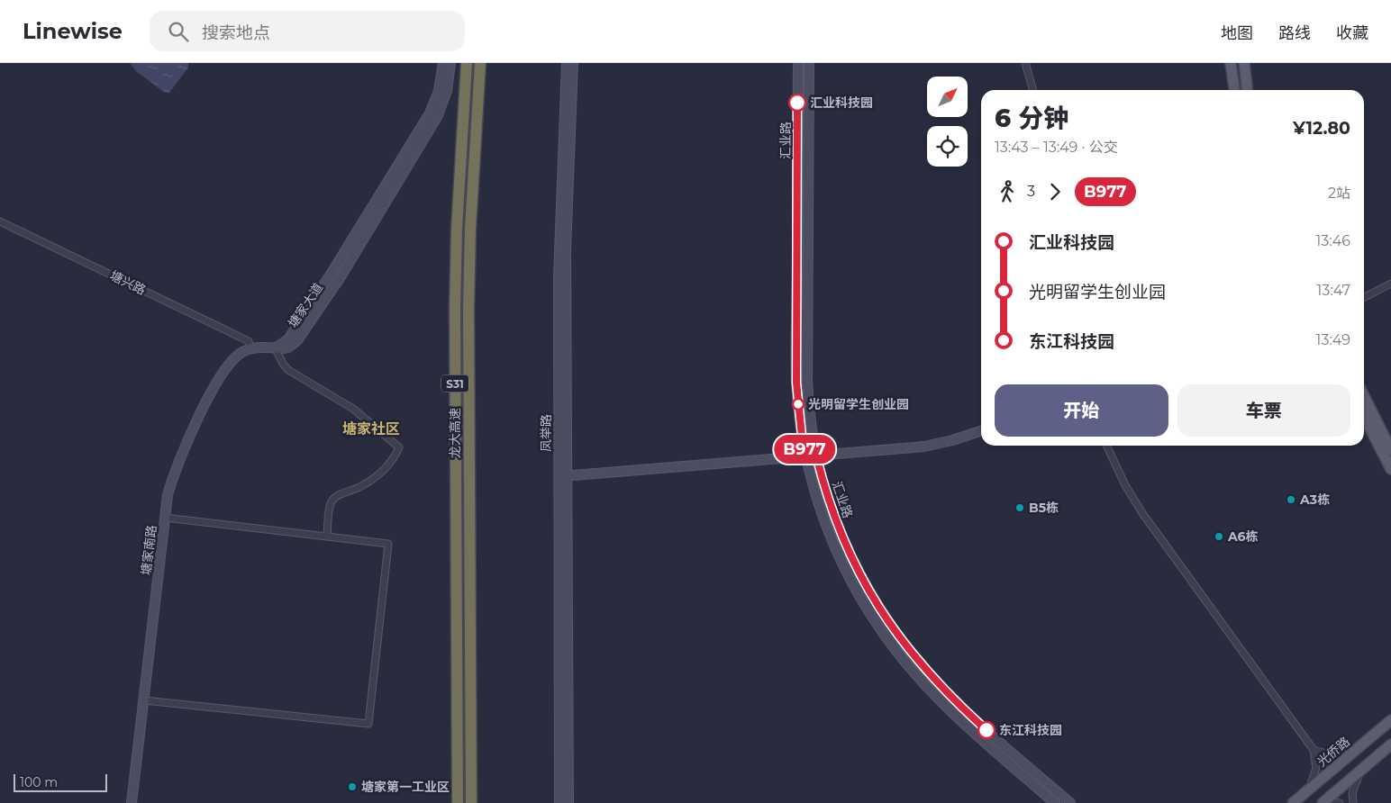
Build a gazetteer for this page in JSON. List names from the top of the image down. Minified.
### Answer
{"streets":{"highway":["S31","龙大高速"],"main road":["光侨路"],"street":["汇业路","塘兴路","塘家大道","凤举路","塘家南路"]},"crossings":[["塘兴路","塘家南路"],["塘家大道","塘家南路"]],"districts":["塘家社区"],"places":["汇业科技园","光明留学生创业园","A3栋","B5栋","A6栋","东江科技园","塘家第一工业区"],"lines":["bus line B977"],"scale_bar":"100 m","north":"top right","page":{"header":"Linewise","search":"搜索地点","nav":["地图","路线","收藏"],"on_map":"B977","heading":["6 分钟","13:43 – 13:49 · 公交","¥12.80"],"legs":["3","B977","2站"],"list":[{"name":"汇业科技园","value":"13:46"},{"name":"光明留学生创业园","value":"13:47"},{"name":"东江科技园","value":"13:49"}],"buttons":["开始","车票"],"scale":"100 m"}}
